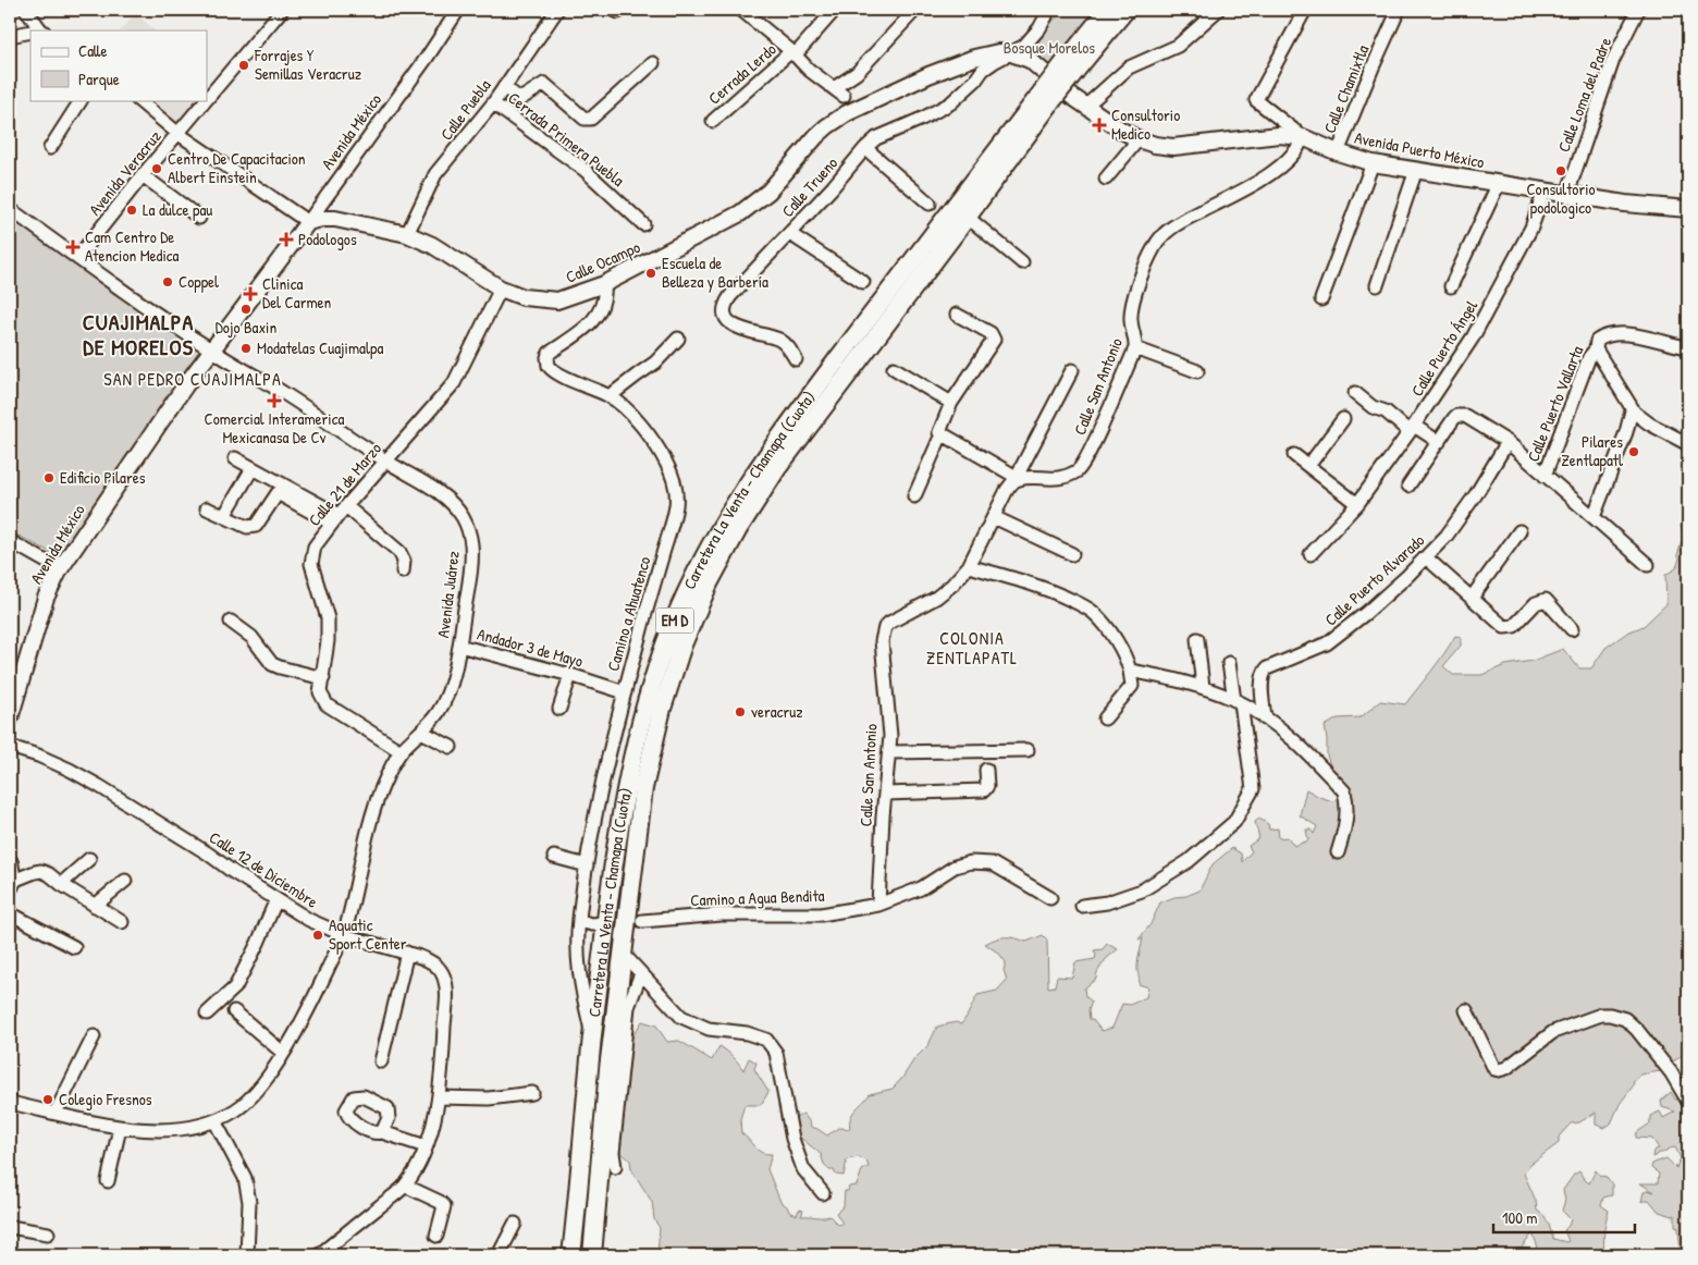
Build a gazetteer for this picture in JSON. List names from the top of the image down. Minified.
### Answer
{"streets":{"highway":["Carretera La Venta - Chamapa (Cuota)","EM D"],"main road":["Avenida México","Avenida Puerto México","Calle Ocampo"],"street":["Cerrada Lerdo","Calle Chamixtla","Calle Loma del Padre","Calle Puebla","Cerrada Primera Puebla","Avenida Veracruz","Calle Trueno","Calle Puerto Ángel","Calle San Antonio","Calle Puerto Vallarta","Calle 21 de Marzo","Calle Puerto Alvarado","Avenida Juárez","Camino a Ahuatenco","Andador 3 de Mayo","Calle 12 de Diciembre","Camino a Agua Bendita"]},"crossings":[["Calle Chamixtla","Avenida Puerto México"],["Calle Loma del Padre","Avenida Puerto México"],["Calle Puebla","Cerrada Primera Puebla"],["Calle Puebla","Calle Ocampo"],["Avenida México","Calle Ocampo"],["Avenida México","Avenida Juárez"],["Avenida Puerto México","Calle Trueno"],["Avenida Puerto México","Calle Ocampo"],["Avenida Puerto México","Calle Puerto Ángel"],["Avenida Puerto México","Calle San Antonio"],["Avenida Veracruz","Avenida Juárez"],["Calle Trueno","Calle Ocampo"],["Calle Ocampo","Calle 21 de Marzo"],["Calle Ocampo","Camino a Ahuatenco"],["Calle San Antonio","Camino a Agua Bendita"],["Calle 21 de Marzo","Avenida Juárez"],["Carretera La Venta - Chamapa (Cuota)","Camino a Ahuatenco"],["Avenida Juárez","Andador 3 de Mayo"],["Avenida Juárez","Calle 12 de Diciembre"],["Camino a Ahuatenco","Andador 3 de Mayo"]],"districts":["CUAJIMALPA DE MORELOS","SAN PEDRO CUAJIMALPA","COLONIA ZENTLAPATL"],"parks":["Bosque Morelos"],"places":{"other":["Forrajes Y Semillas Veracruz","Centro De Capacitacion Albert Einstein","Consultorio podologico","La dulce pau","Escuela de Belleza y Barbería","Coppel","Dojo Baxin","Modatelas Cuajimalpa","Pilares Zentlapatl","Edificio Pilares","veracruz","Aquatic Sport Center","Colegio Fresnos"],"health":["Consultorio Medico","Podologos","Cam Centro De Atencion Medica","Clinica Del Carmen","Comercial Interamerica Mexicanasa De Cv"]},"legend":["Calle","Parque"],"scale_bar":"100 m"}
